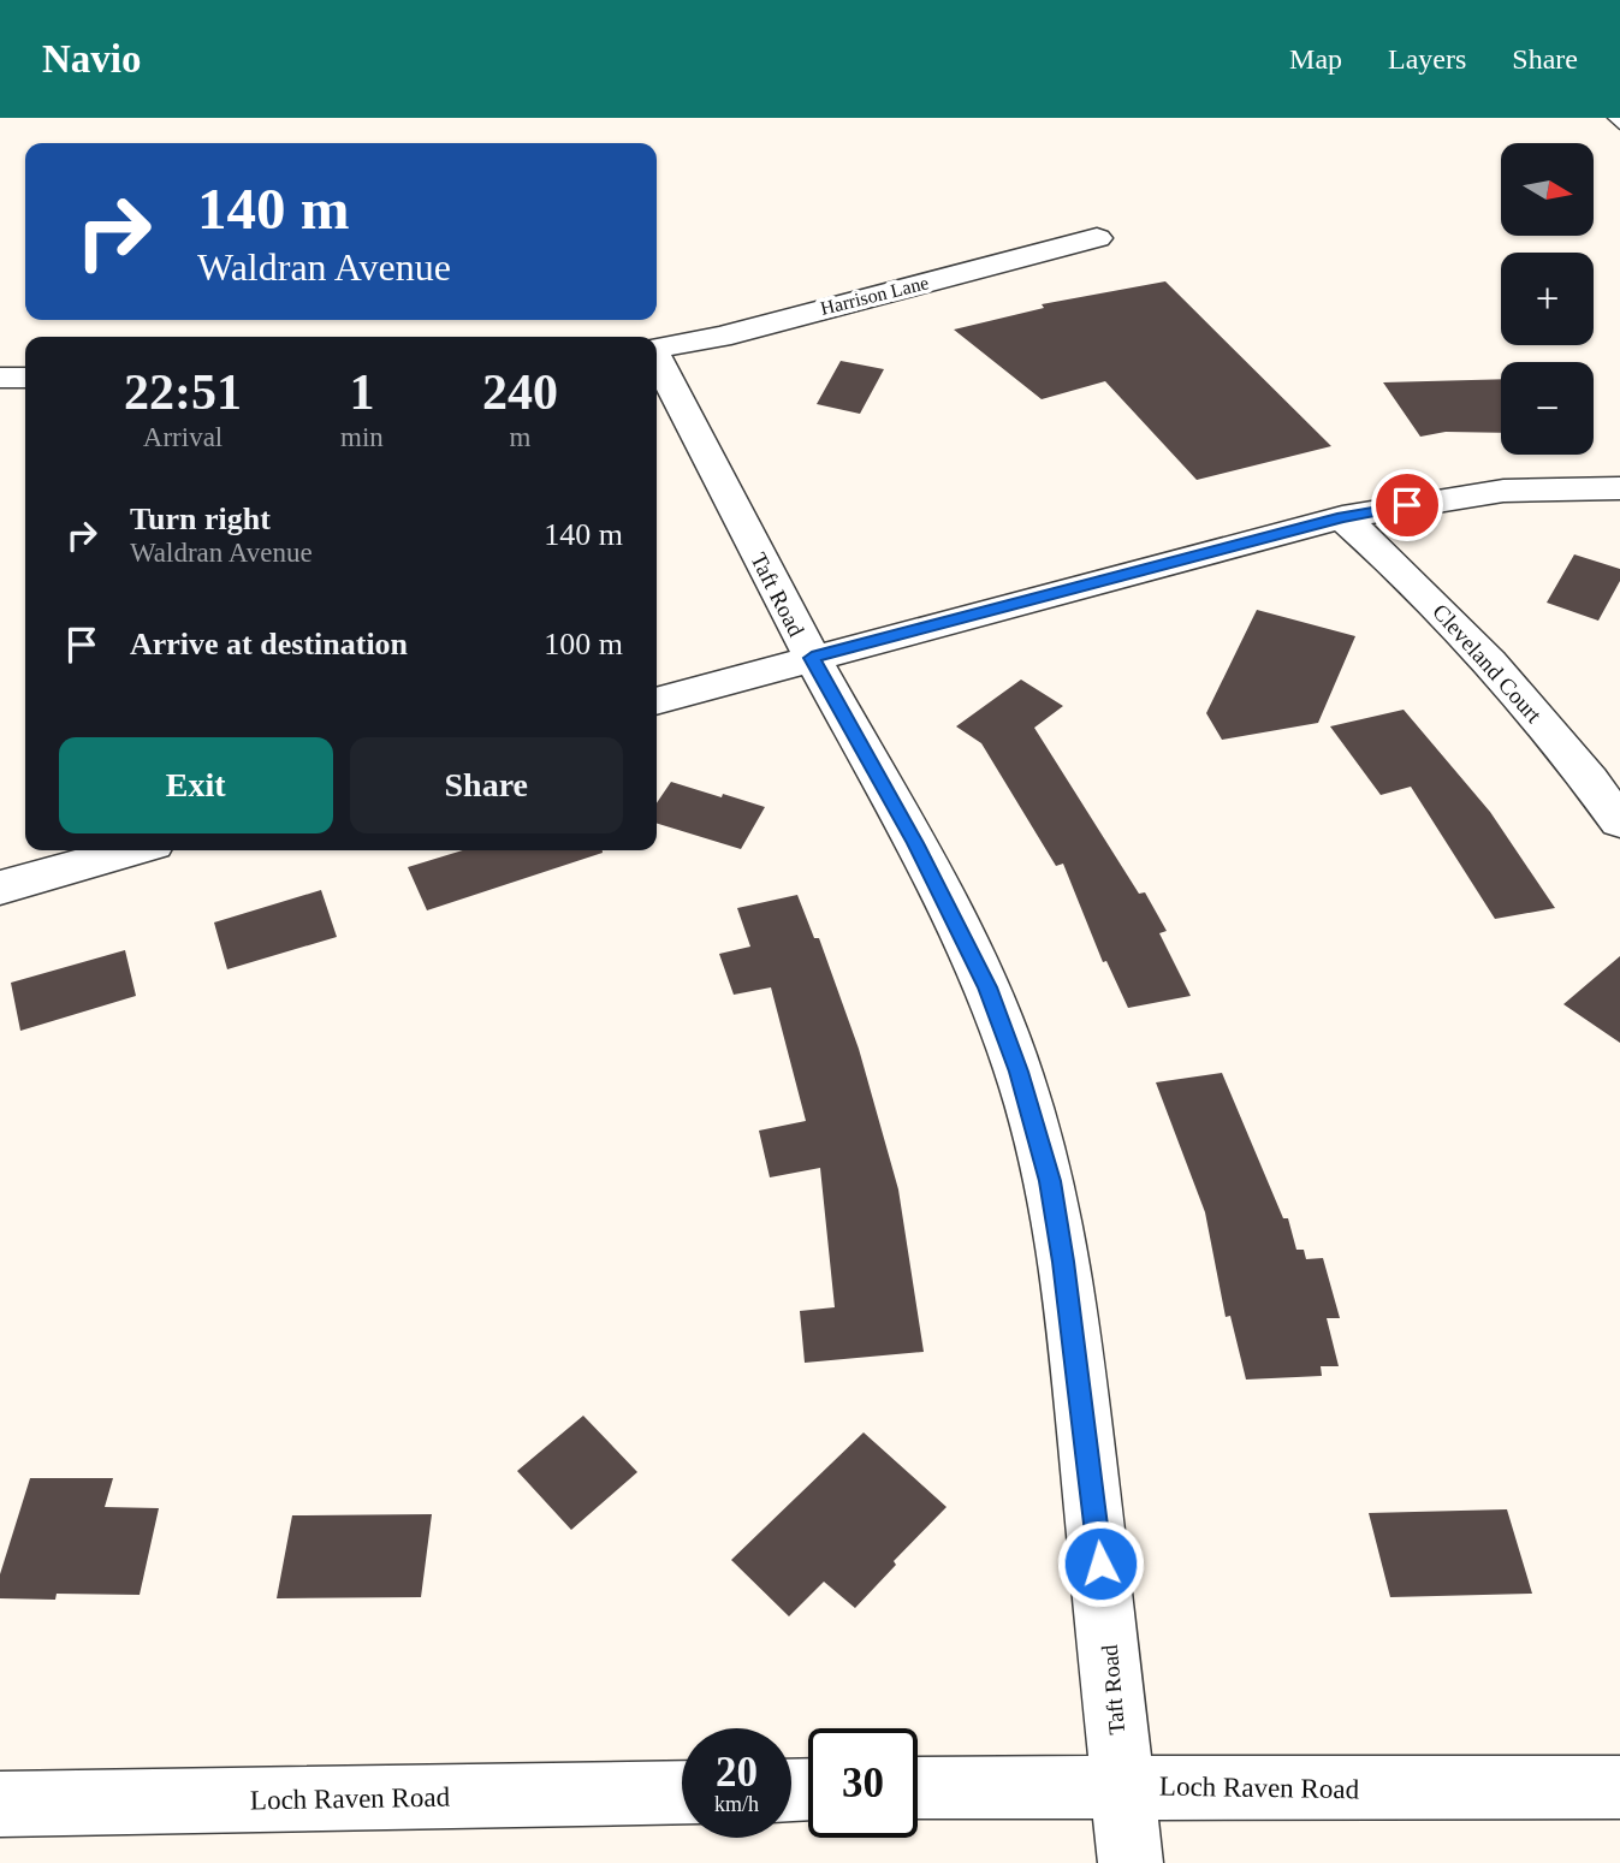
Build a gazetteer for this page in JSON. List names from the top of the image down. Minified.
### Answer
{"streets":{"street":["Harrison Lane","Taft Road","Cleveland Court","Loch Raven Road"]},"crossings":[["Taft Road","Loch Raven Road"]],"north":"right","page":{"header":"Navio","nav":["Map","Layers","Share"],"map_buttons":["+","−"],"turn":["140 m","Waldran Avenue"],"eta":["22:51","Arrival","1","min","240","m"],"list":[{"name":"Turn right","note":"Waldran Avenue","value":"140 m"},{"name":"Arrive at destination","value":"100 m"}],"buttons":["Exit","Share"],"speed":"20 km/h","limit":"30"}}
